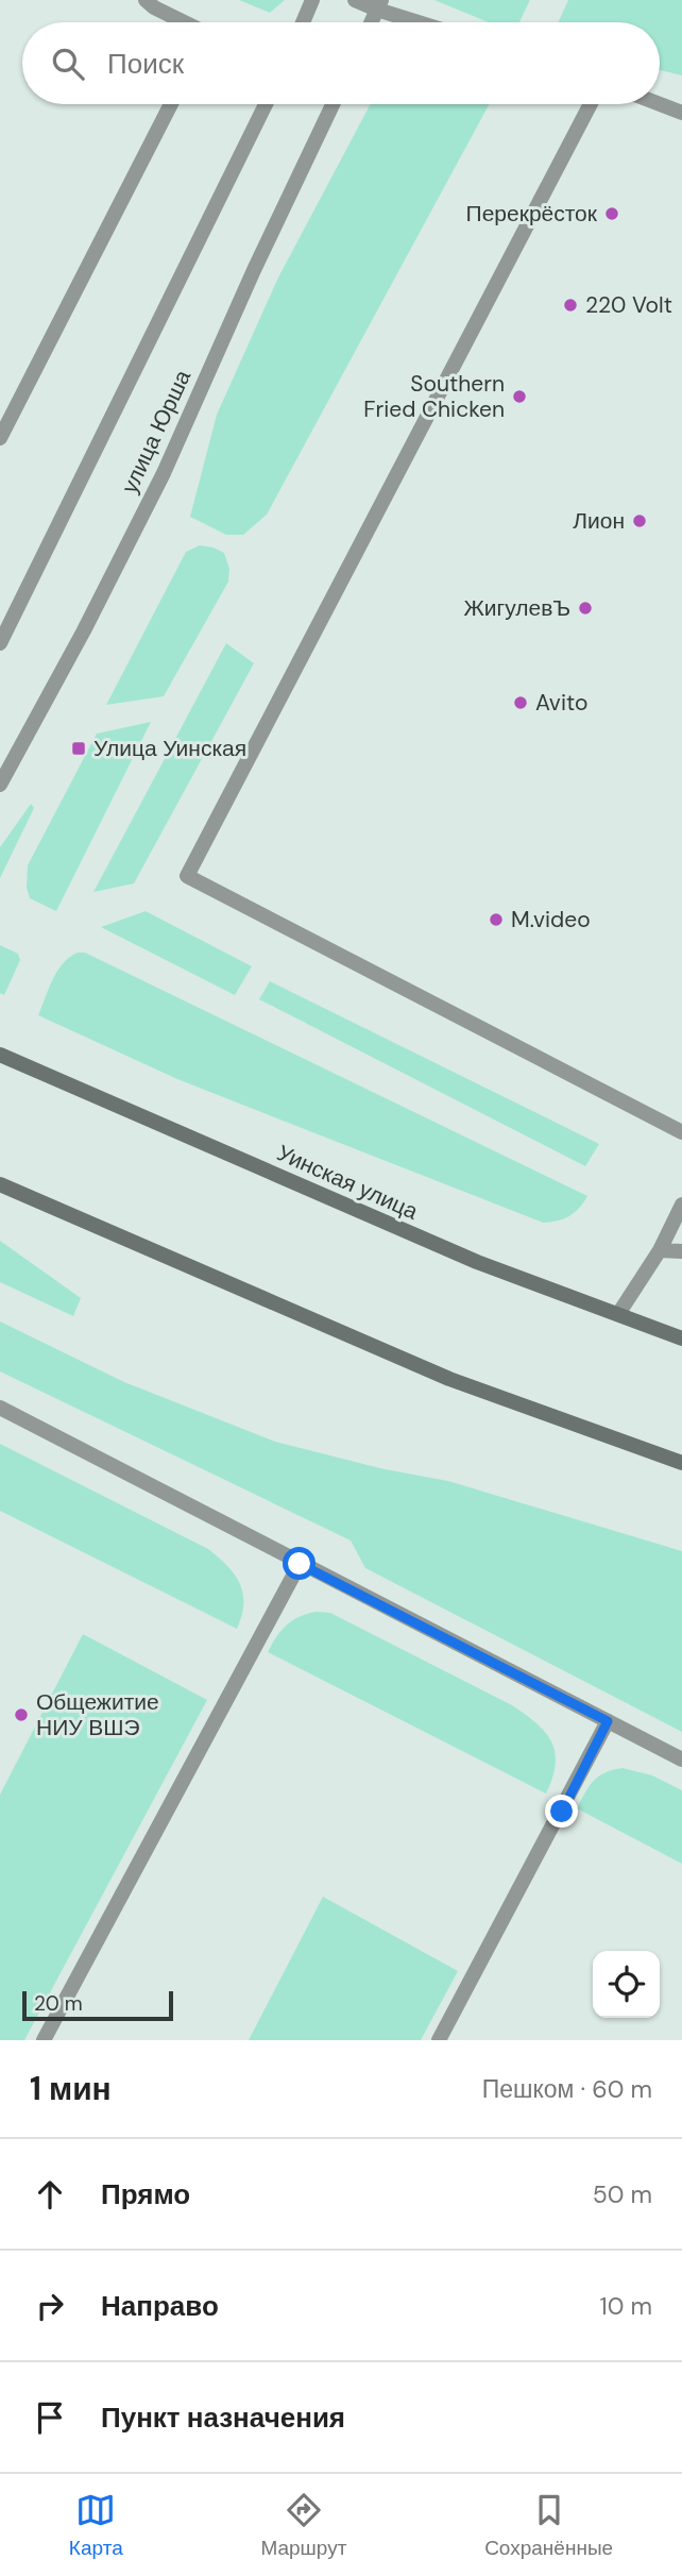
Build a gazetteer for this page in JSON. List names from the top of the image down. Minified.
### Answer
{"streets":{"main road":["Уинская улица"],"street":["улица Юрша"]},"places":{"other":["Перекрёсток","220 Volt","Southern Fried Chicken","Лион","ЖигулевЪ","Avito","M.video","Общежитие НИУ ВШЭ"],"transit":["Улица Уинская"]},"scale_bar":"20 m","page":{"search":"Поиск","scale":"20 m","heading":["1 мин","Пешком · 60 m"],"list":[["Прямо","50 m"],["Направо","10 m"],"Пункт назначения"],"nav":["Карта","Маршрут","Сохранённые"]}}
